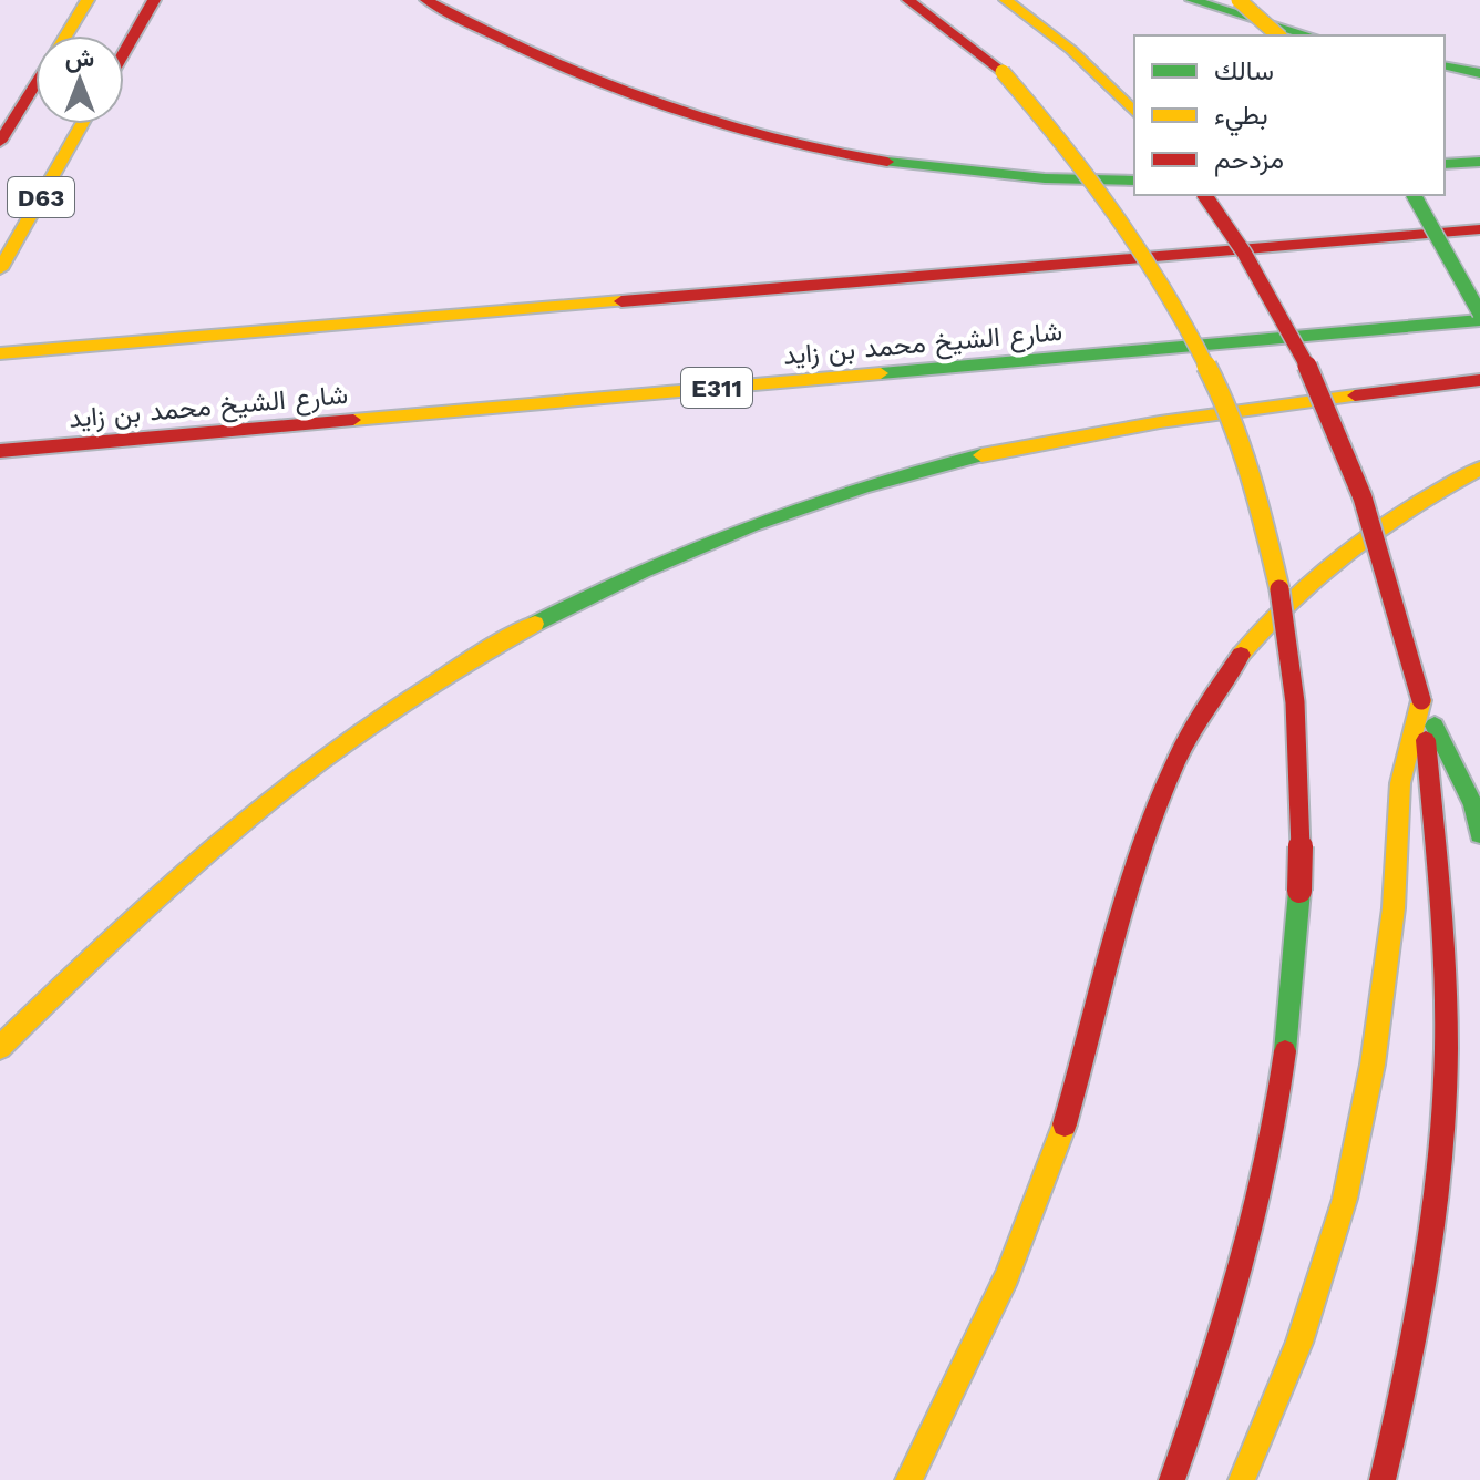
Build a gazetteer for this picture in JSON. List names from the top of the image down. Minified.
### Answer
{"streets":{"main road":["D63","شارع الشيخ محمد بن زايد","E311"]},"legend":["سالك","بطيء","مزدحم"],"north":"top"}
